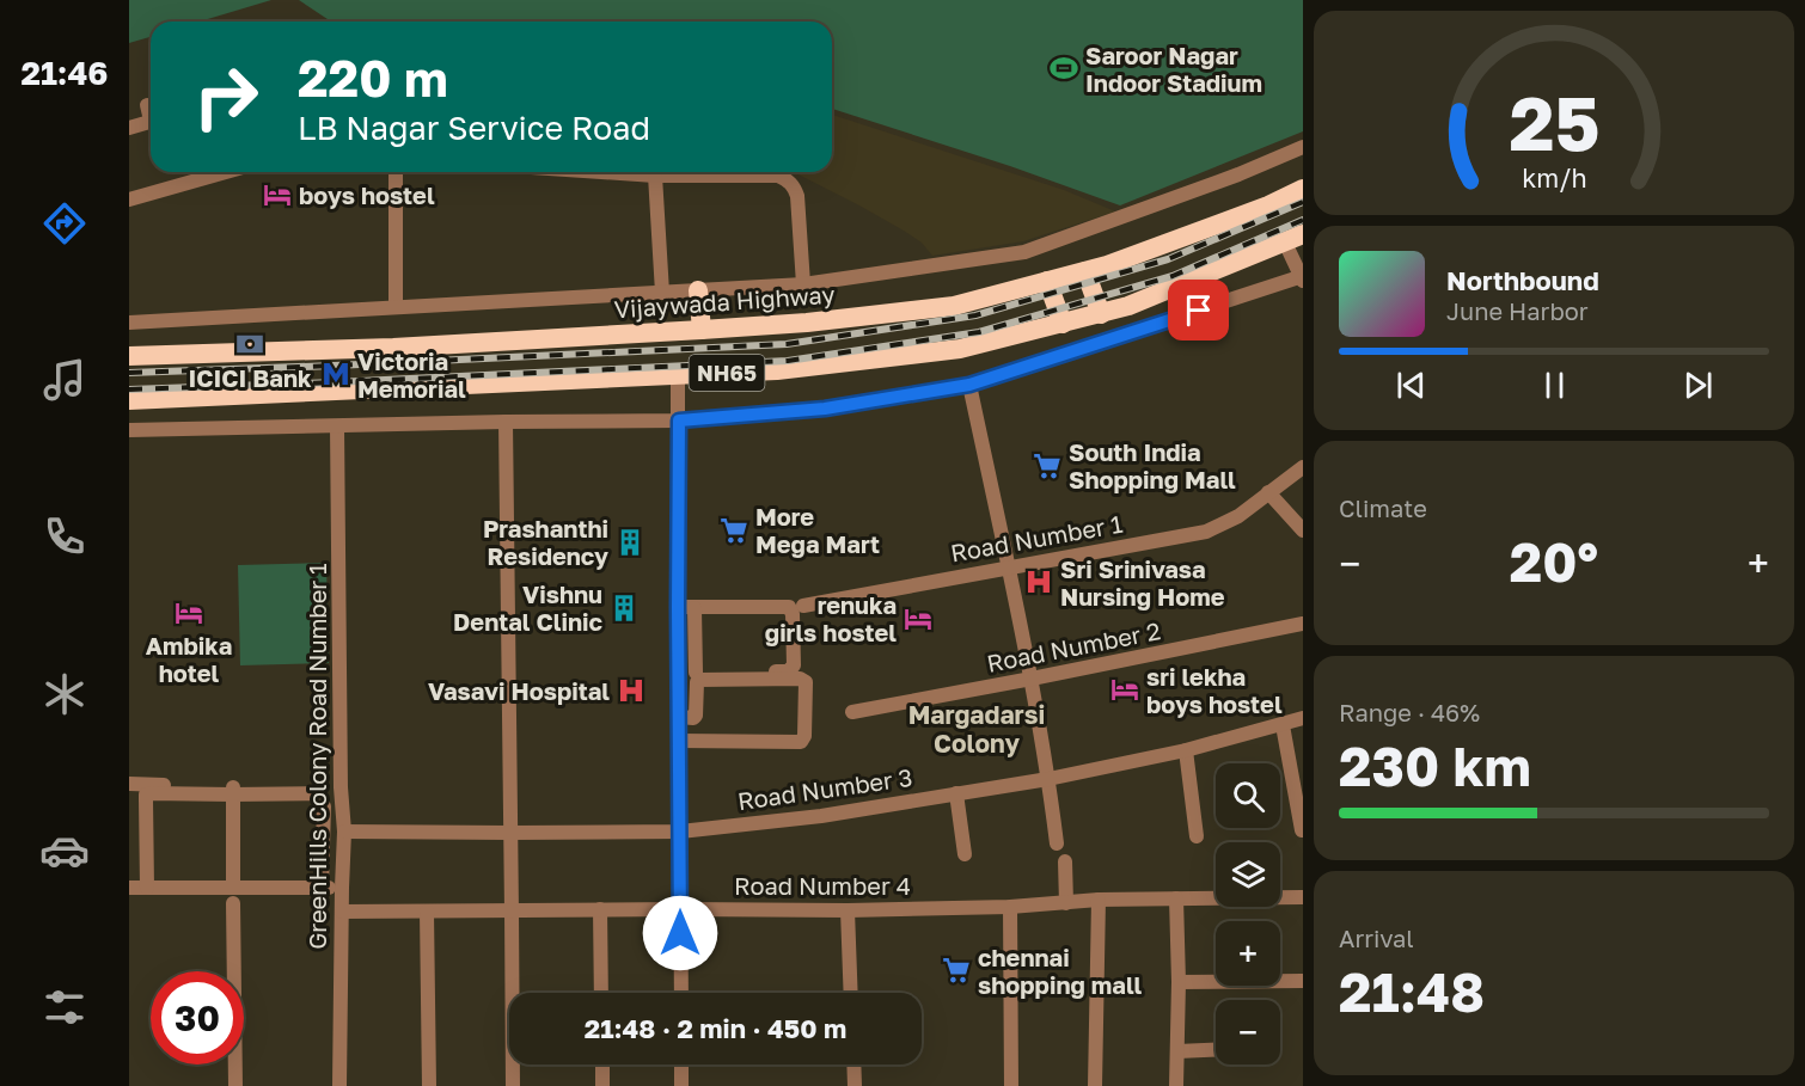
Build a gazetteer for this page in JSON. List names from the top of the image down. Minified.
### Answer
{"streets":{"highway":["Vijaywada Highway","NH65"],"street":["Road Number 1","Road Number 2","GreenHills Colony Road Number 1","Road Number 3","Road Number 4"]},"crossings":[["GreenHills Colony Road Number 1","Road Number 3"],["GreenHills Colony Road Number 1","Road Number 4"]],"districts":["Margadarsi Colony"],"places":{"sports":["Saroor Nagar Indoor Stadium"],"hotel":["boys hostel","Ambika hotel","renuka girls hostel","sri lekha boys hostel"],"bank":["ICICI Bank"],"metro station":["Victoria Memorial"],"supermarket":["South India Shopping Mall","More Mega Mart","chennai shopping mall"],"building":["Prashanthi Residency","Vishnu Dental Clinic"],"hospital":["Sri Srinivasa Nursing Home","Vasavi Hospital"]},"page":{"tabs":"21:46","turn":["220 m","LB Nagar Service Road"],"song":["Northbound","June Harbor"],"tile":["Climate",["Range · 46%","230 km"],["Arrival","21:48"]],"heat":["−","20°","+"],"map_buttons":["+","−"],"limit":"30","trip":"21:48 · 2 min · 450 m","gauge":["25","km/h"]}}
